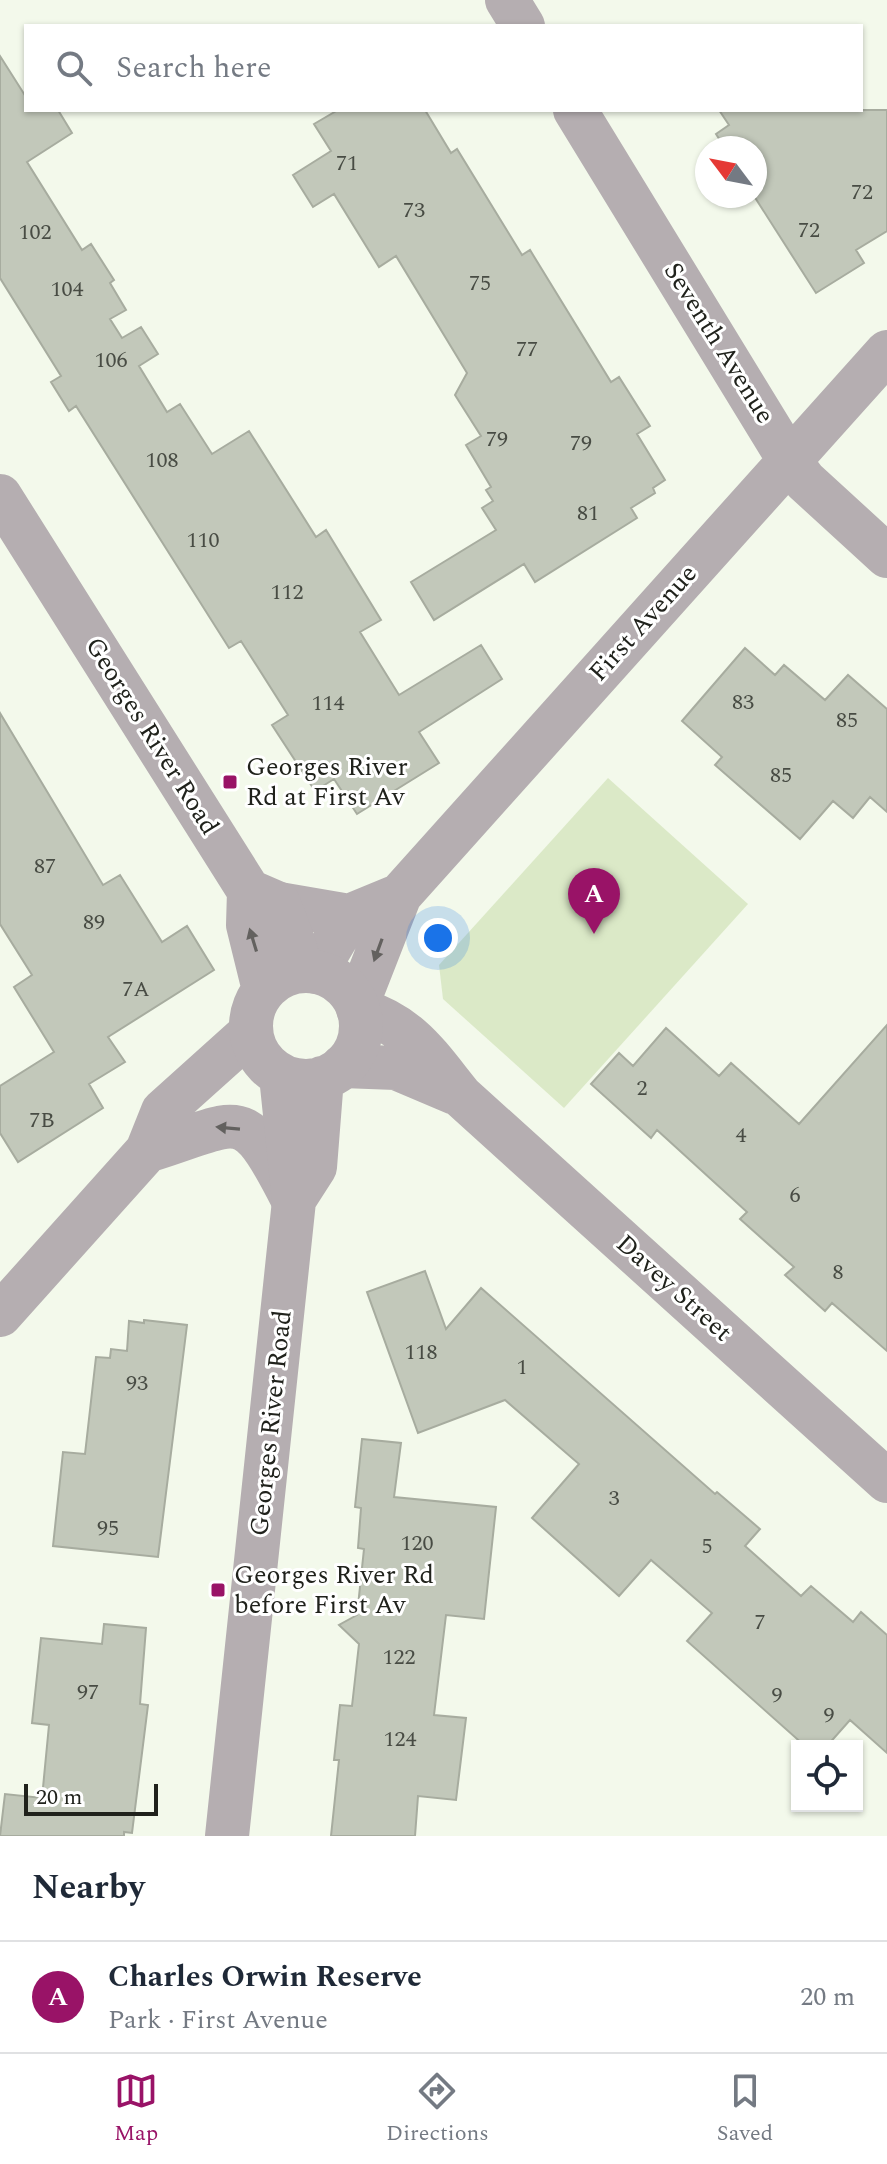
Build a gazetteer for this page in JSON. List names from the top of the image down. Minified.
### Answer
{"streets":{"street":["Seventh Avenue","First Avenue","Georges River Road","Davey Street"]},"crossings":[["Seventh Avenue","First Avenue"],["First Avenue","Georges River Road"],["First Avenue","Davey Street"],["Georges River Road","Davey Street"]],"places":{"transit":["Georges River Rd at First Av","Georges River Rd before First Av"]},"house_numbers":["71","72","73","72","102","75","104","77","106","79","79","108","81","110","112","83","114","85","85","87","89","7A","2","7B","4","6","8","118","1","93","3","95","120","5","7","122","97","9","9","124"],"scale_bar":"20 m","north":"top left","page":{"search":"Search here","pins":"A","scale":"20 m","heading":"Nearby","list":[{"mark":"A","name":"Charles Orwin Reserve","note":"Park · First Avenue","value":"20 m"}],"nav":["Map","Directions","Saved"]}}
